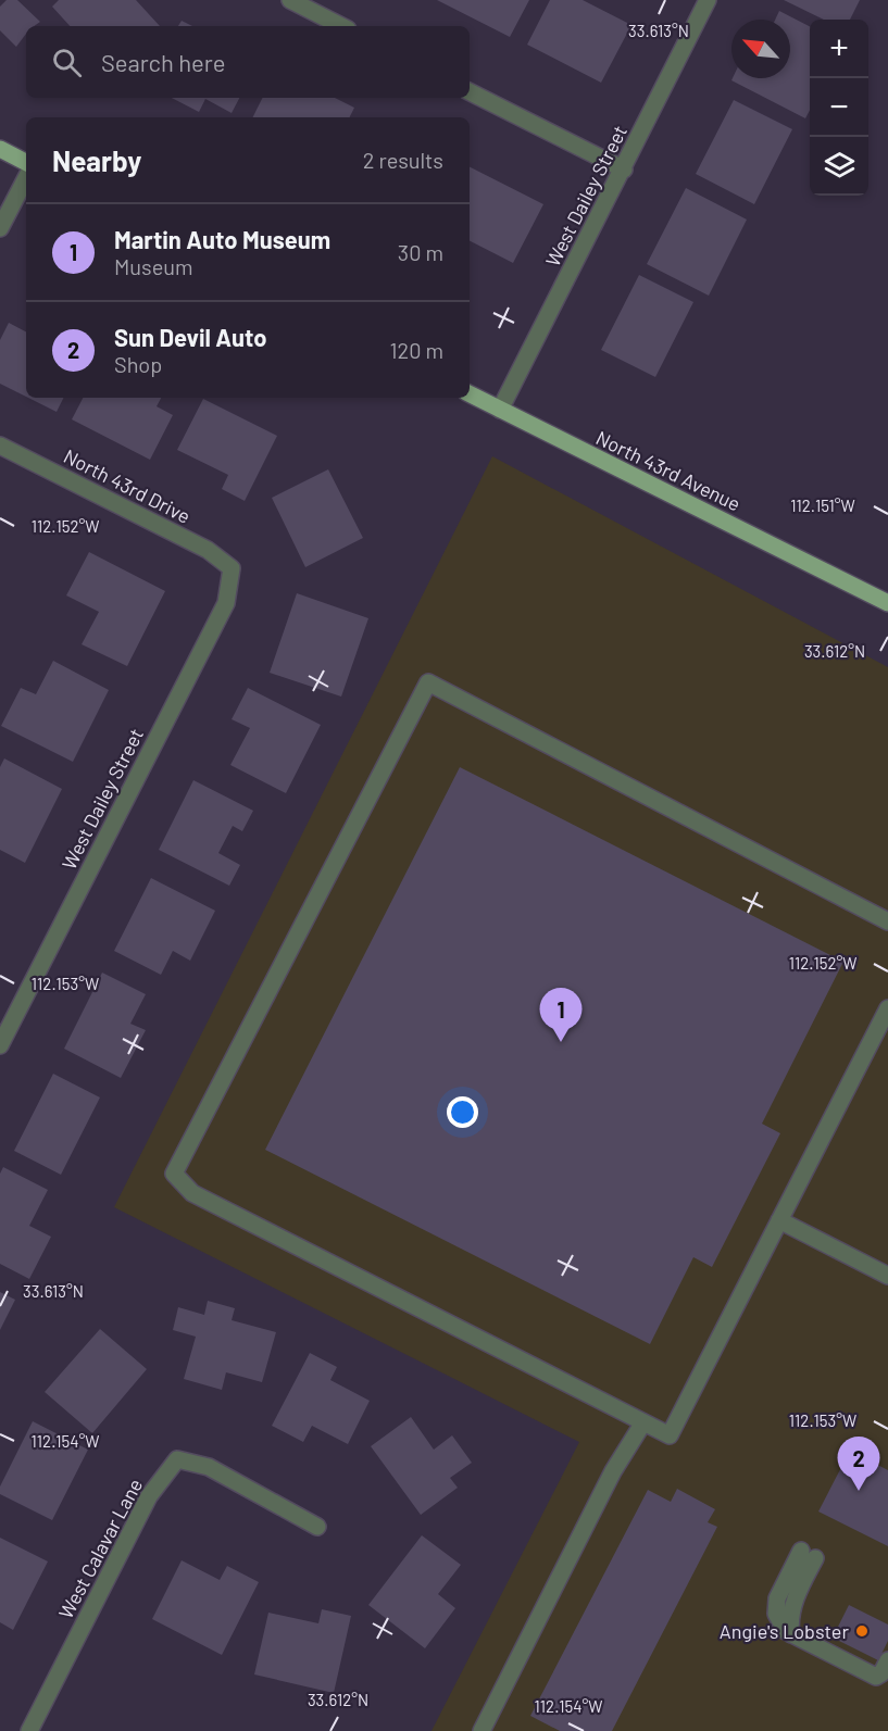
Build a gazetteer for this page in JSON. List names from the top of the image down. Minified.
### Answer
{"streets":{"main road":["North 43rd Avenue"],"street":["West Dailey Street","North 43rd Drive","West Calavar Lane"]},"crossings":[["West Dailey Street","North 43rd Avenue"],["West Dailey Street","North 43rd Drive"]],"places":["Angie's Lobster"],"north":"top left","page":{"map_buttons":["+","−"],"search":"Search here","heading":["Nearby","2 results"],"list":[{"mark":"1","name":"Martin Auto Museum","note":"Museum","value":"30 m"},{"mark":"2","name":"Sun Devil Auto","note":"Shop","value":"120 m"}],"pins":["1","2"]},"coordinates":["33.613°N","112.151°W","112.152°W","33.612°N","112.153°W","112.154°W"]}
